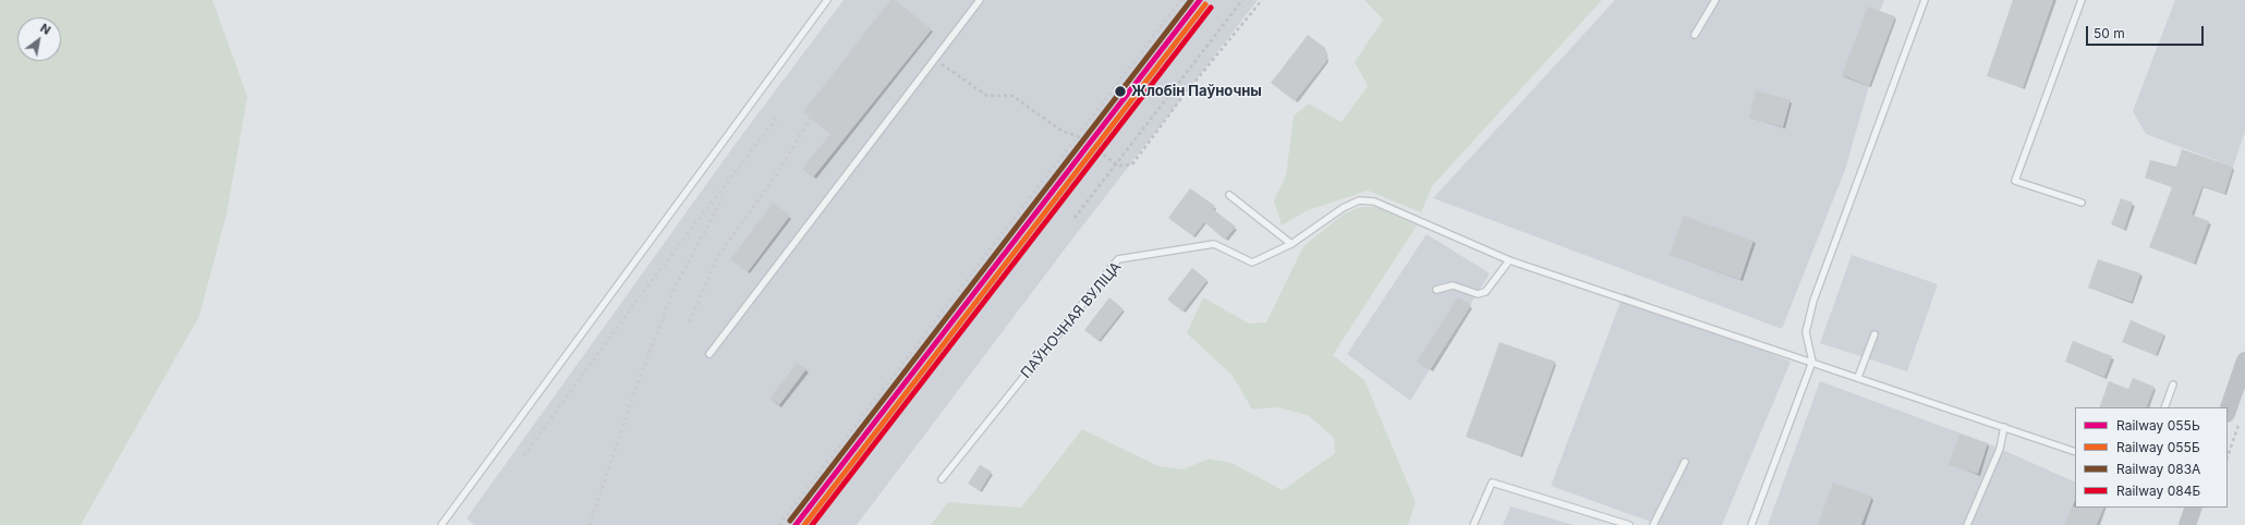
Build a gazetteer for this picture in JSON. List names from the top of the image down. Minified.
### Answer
{"streets":{"lane":["ПАЎНОЧНАЯ ВУЛІЦА"]},"places":["Жлобін Паўночны"],"lines":["rail line 055Ь","rail line 083А","rail line 055Б","rail line 084Б"],"legend":["Railway 055Ь","Railway 055Б","Railway 083А","Railway 084Б"],"scale_bar":"50 m","north":"top right"}
